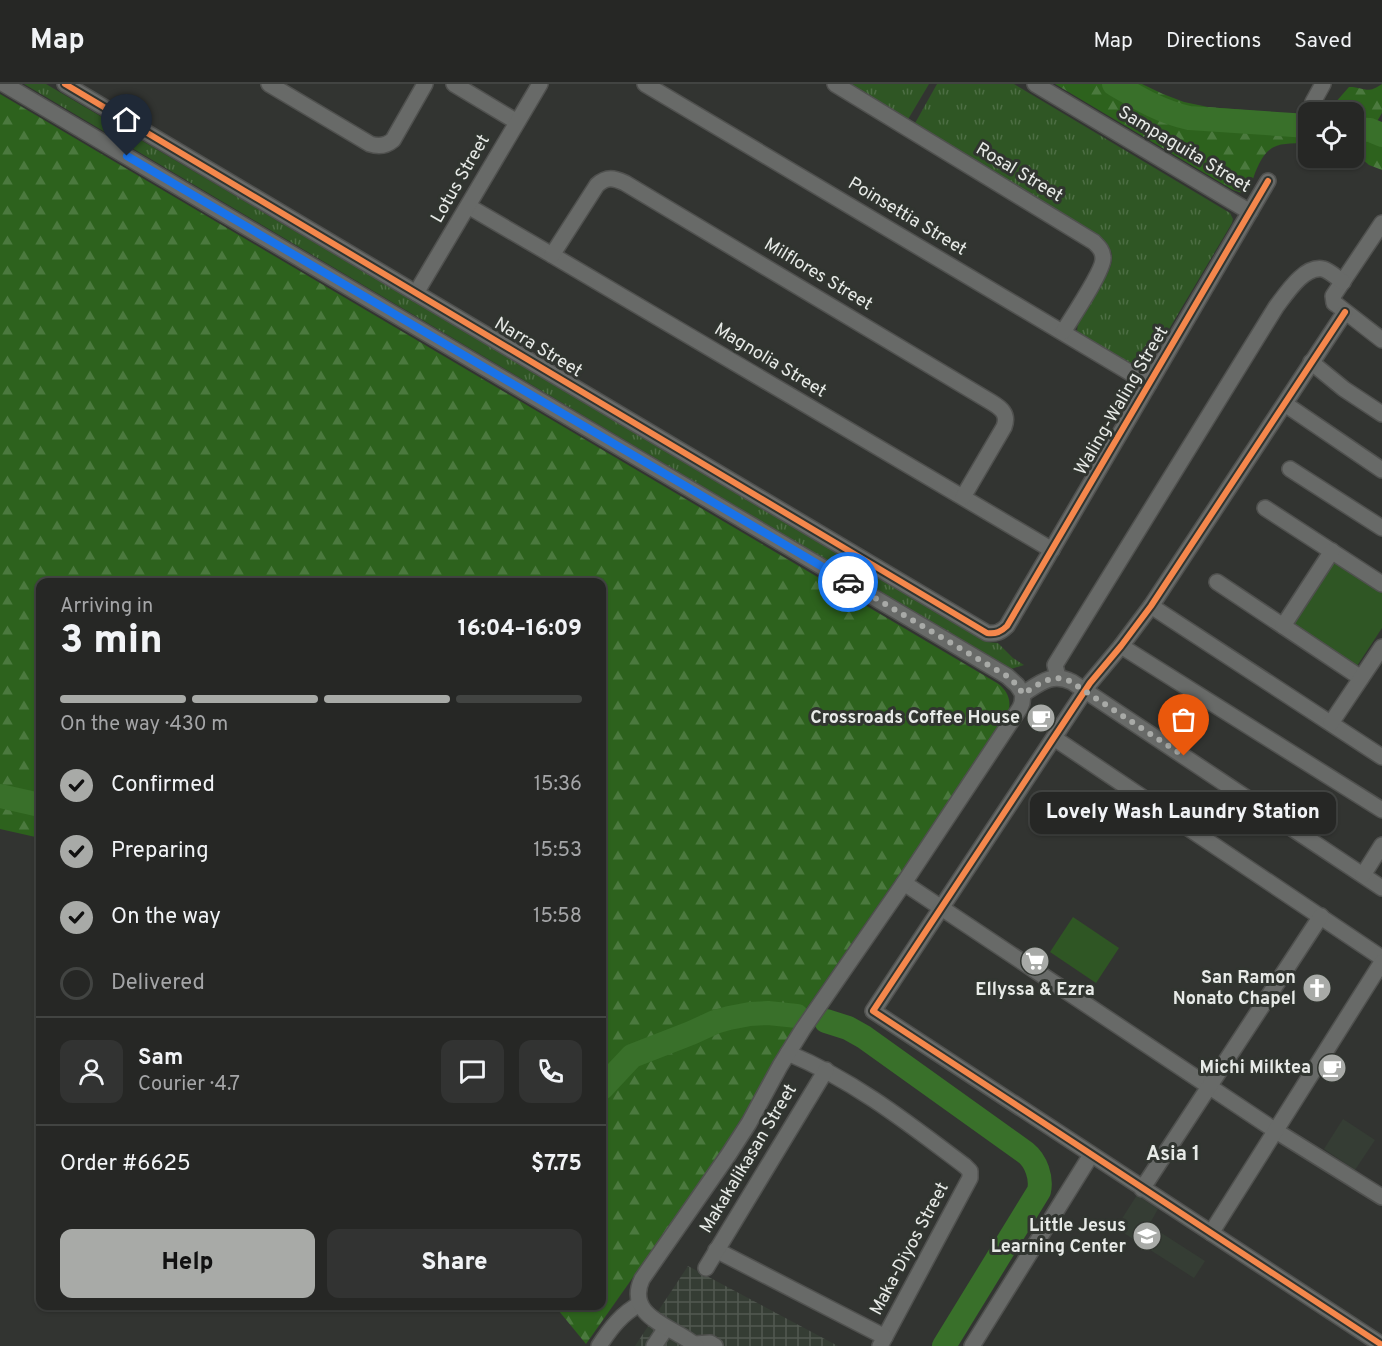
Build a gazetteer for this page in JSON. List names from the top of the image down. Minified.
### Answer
{"streets":{"street":["Sampaguita Street","Rosal Street","Lotus Street","Poinsettia Street","Milflores Street","Narra Street","Magnolia Street","Waling-Waling Street","Makakalikasan Street","Maka-Diyos Street"]},"crossings":[["Sampaguita Street","Waling-Waling Street"],["Rosal Street","Poinsettia Street"],["Lotus Street","Narra Street"],["Lotus Street","Magnolia Street"],["Poinsettia Street","Waling-Waling Street"],["Milflores Street","Magnolia Street"],["Narra Street","Waling-Waling Street"],["Magnolia Street","Waling-Waling Street"],["Makakalikasan Street","Maka-Diyos Street"]],"districts":["Asia 1"],"places":{"cafe":["Crossroads Coffee House","Michi Milktea"],"other":["Lovely Wash Laundry Station"],"supermarket":["Ellyssa & Ezra"],"church":["San Ramon Nonato Chapel"],"school or university":["Little Jesus Learning Center"]},"page":{"header":"Map","nav":["Map","Directions","Saved"],"heading":["3 min","Arriving in","16:04–16:09"],"panel":["Sam","Courier · 4.7","Order #6625","$7.75"],"bar":"On the way · 430 m","list":[["Confirmed","15:36"],["Preparing","15:53"],["On the way","15:58"],"Delivered"],"bubble":"Lovely Wash Laundry Station","buttons":["Help","Share"]}}
